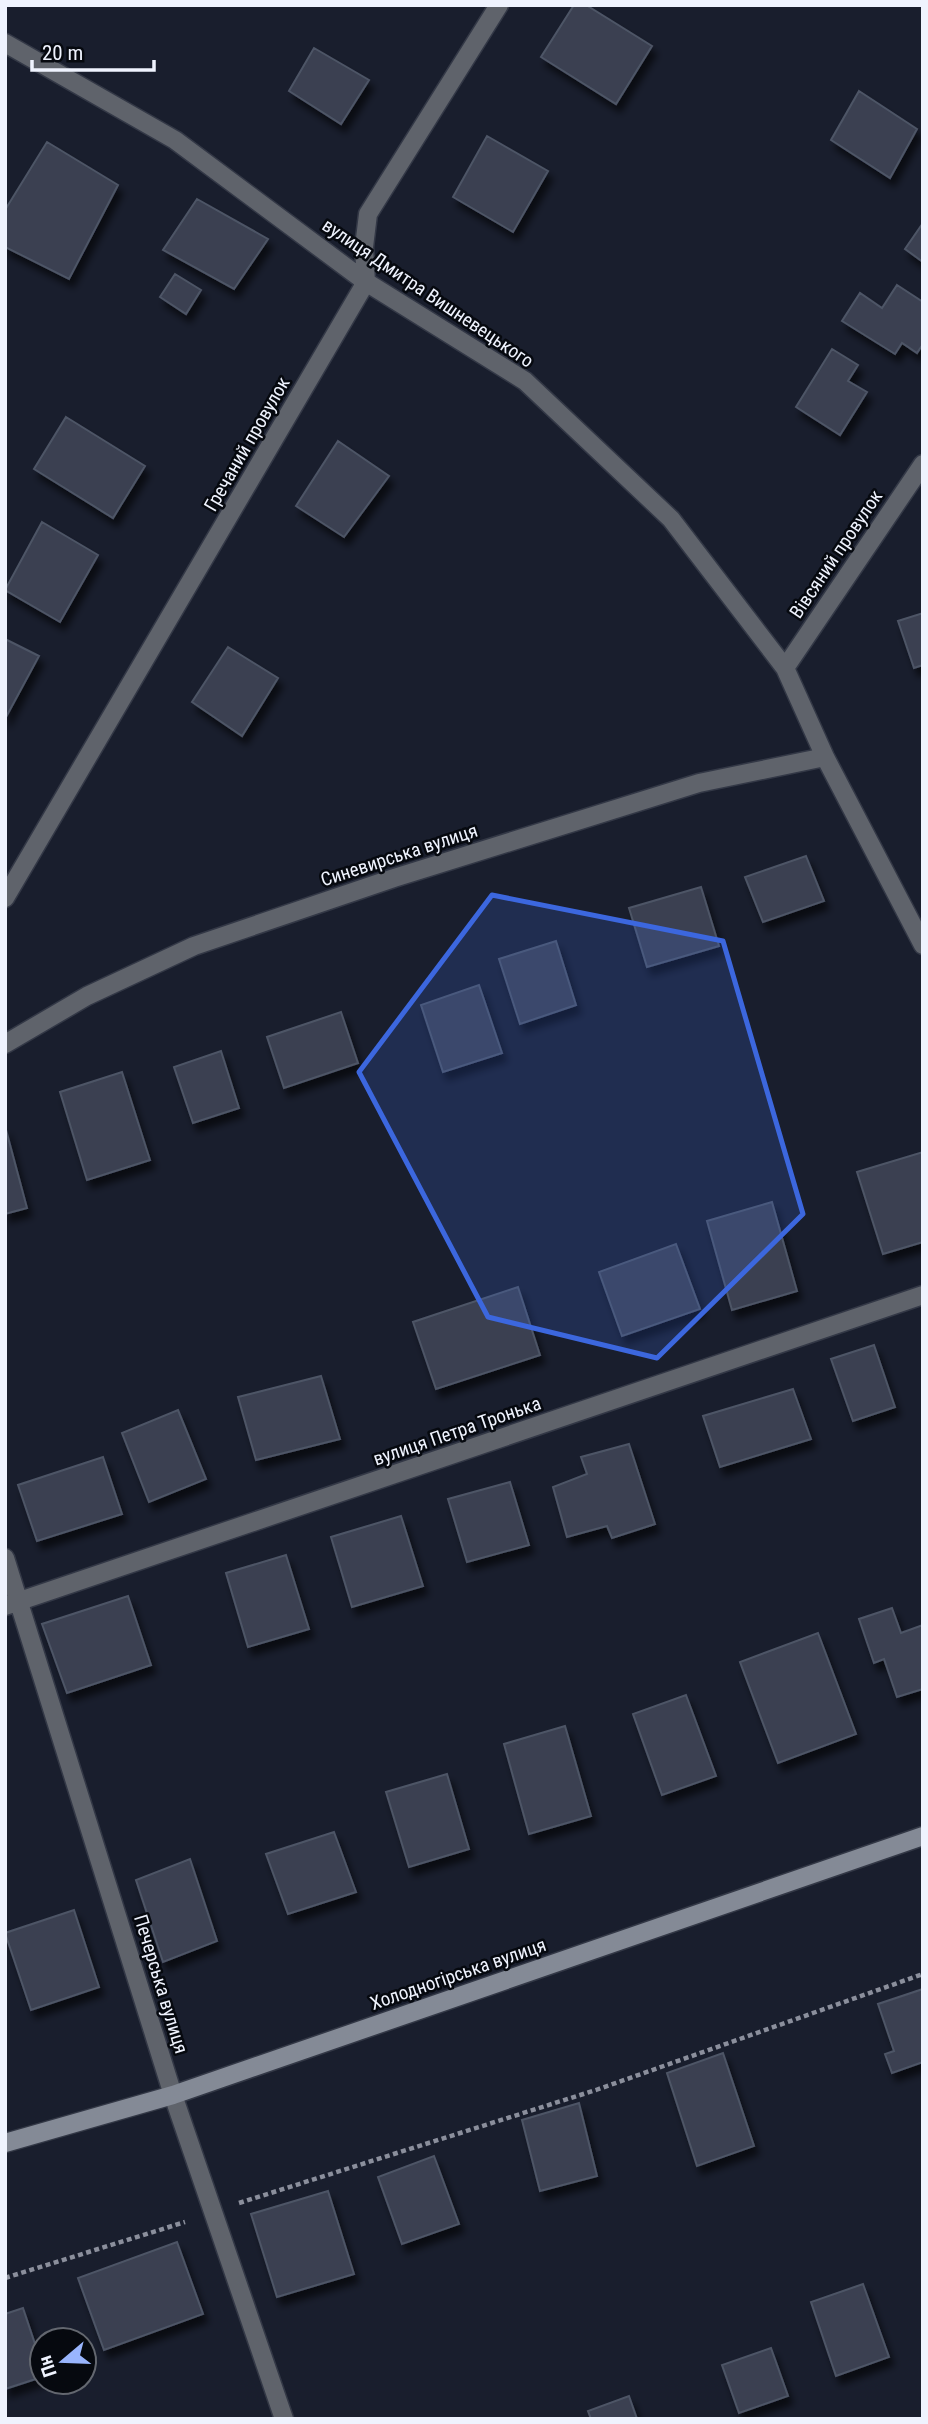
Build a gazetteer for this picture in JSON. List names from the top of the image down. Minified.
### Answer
{"streets":{"main road":["Холодногірська вулиця"],"street":["вулиця Дмитра Вишневецького","Гречаний провулок","Вівсяний провулок","Синевирська вулиця","вулиця Петра Тронька","Печерська вулиця"]},"crossings":[["вулиця Дмитра Вишневецького","Гречаний провулок"],["вулиця Дмитра Вишневецького","Вівсяний провулок"],["вулиця Дмитра Вишневецького","Синевирська вулиця"],["вулиця Петра Тронька","Печерська вулиця"],["Холодногірська вулиця","Печерська вулиця"]],"scale_bar":"20 m","north":"left"}
